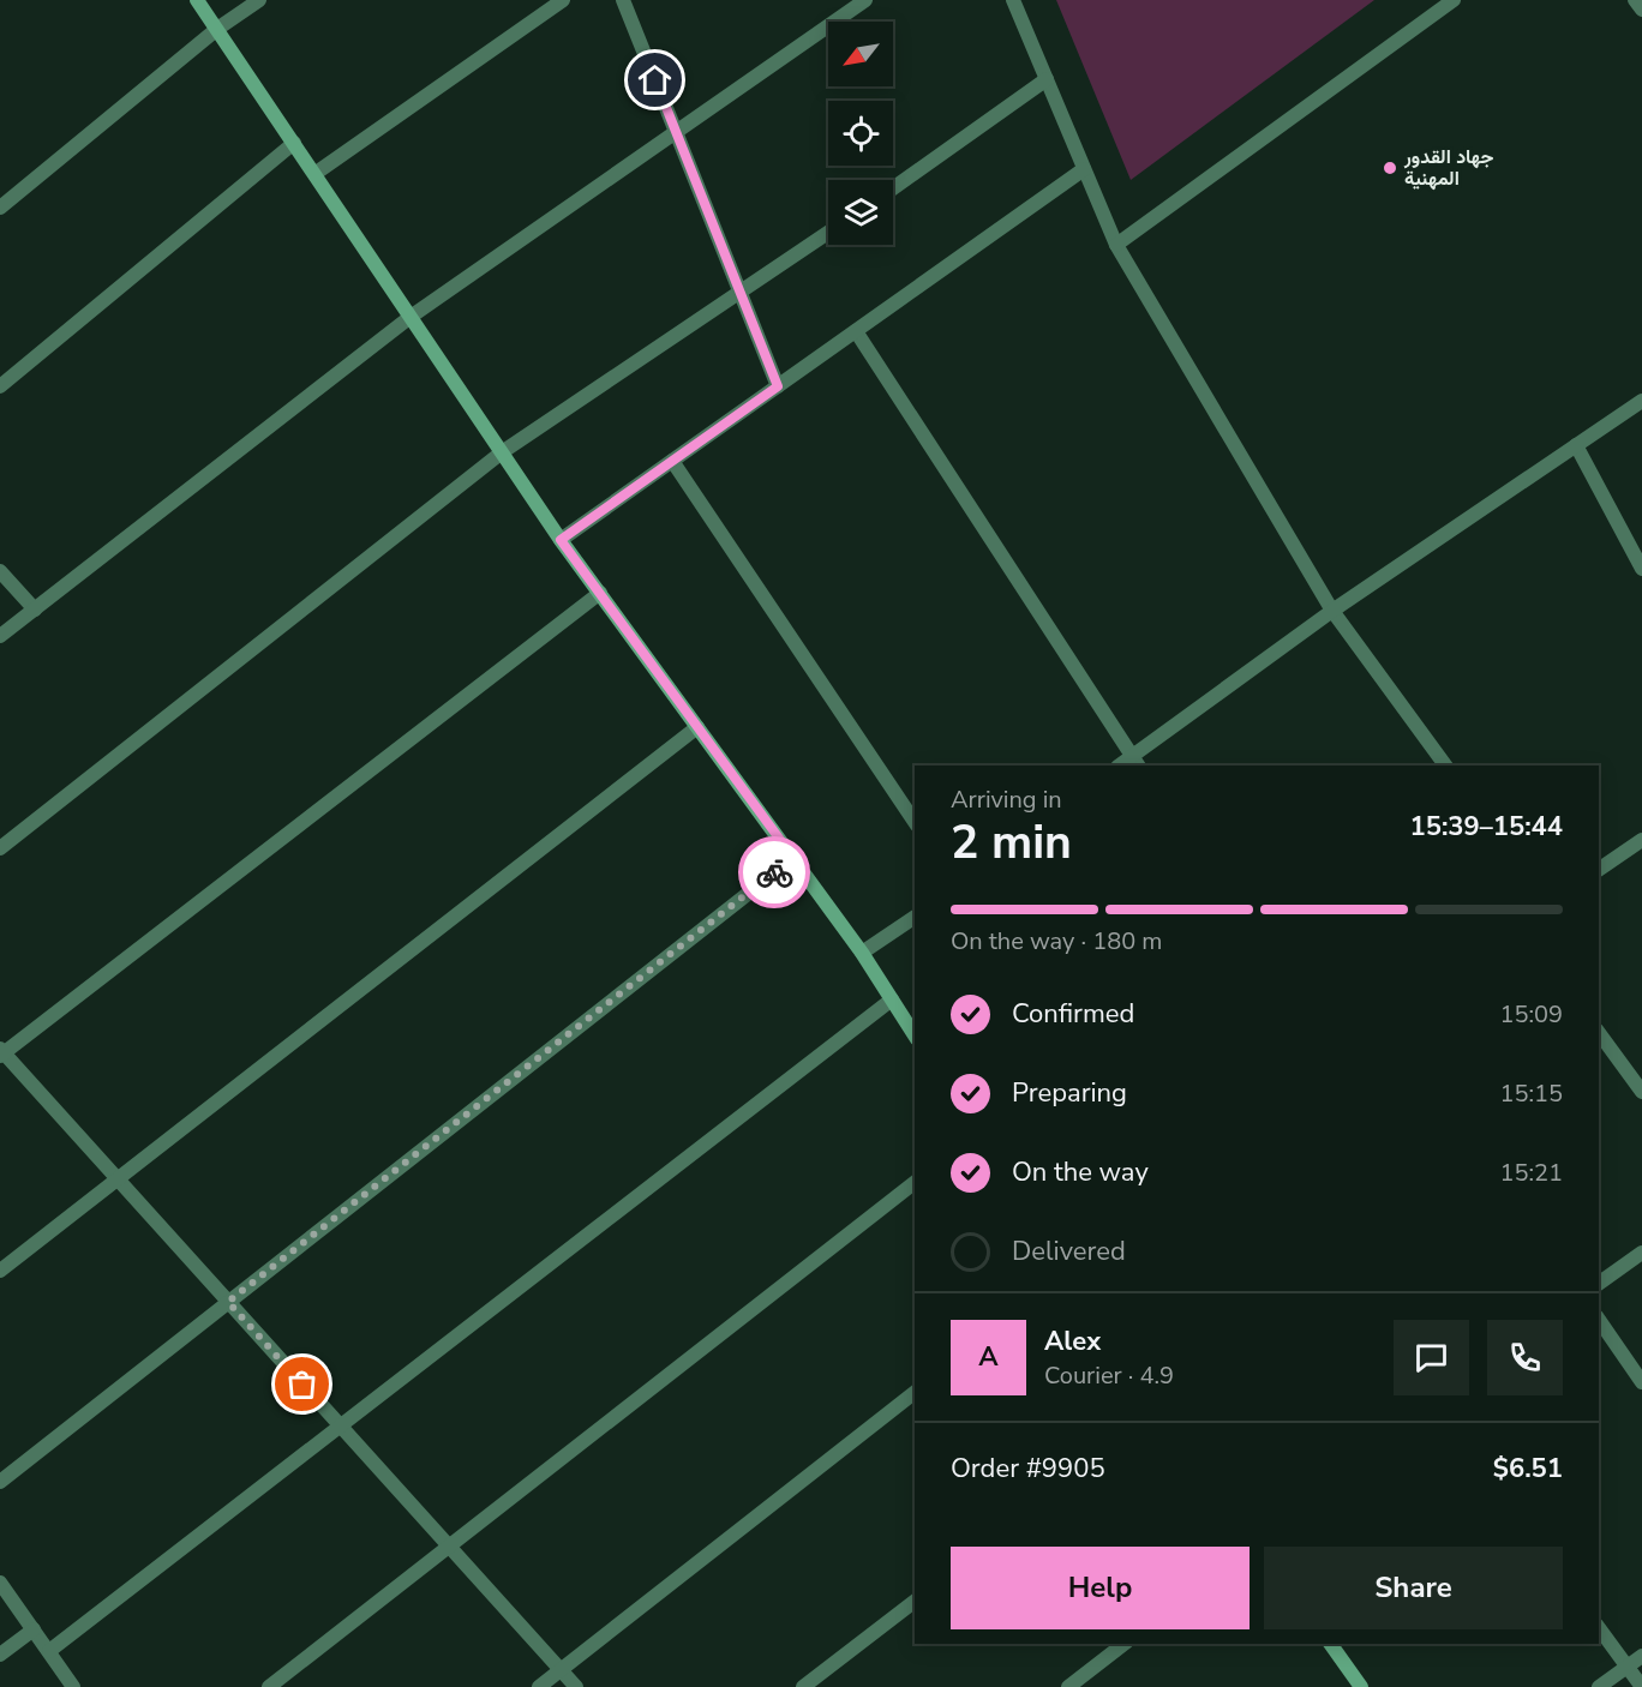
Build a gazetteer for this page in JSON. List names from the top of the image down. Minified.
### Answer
{"places":["جهاد القدور المهنية"],"north":"bottom left","page":{"heading":["2 min","Arriving in","15:39–15:44"],"panel":["Alex","Courier · 4.9","Order #9905","$6.51"],"bar":"On the way · 180 m","list":[["Confirmed","15:09"],["Preparing","15:15"],["On the way","15:21"],"Delivered"],"round":"A","buttons":["Help","Share"]}}
